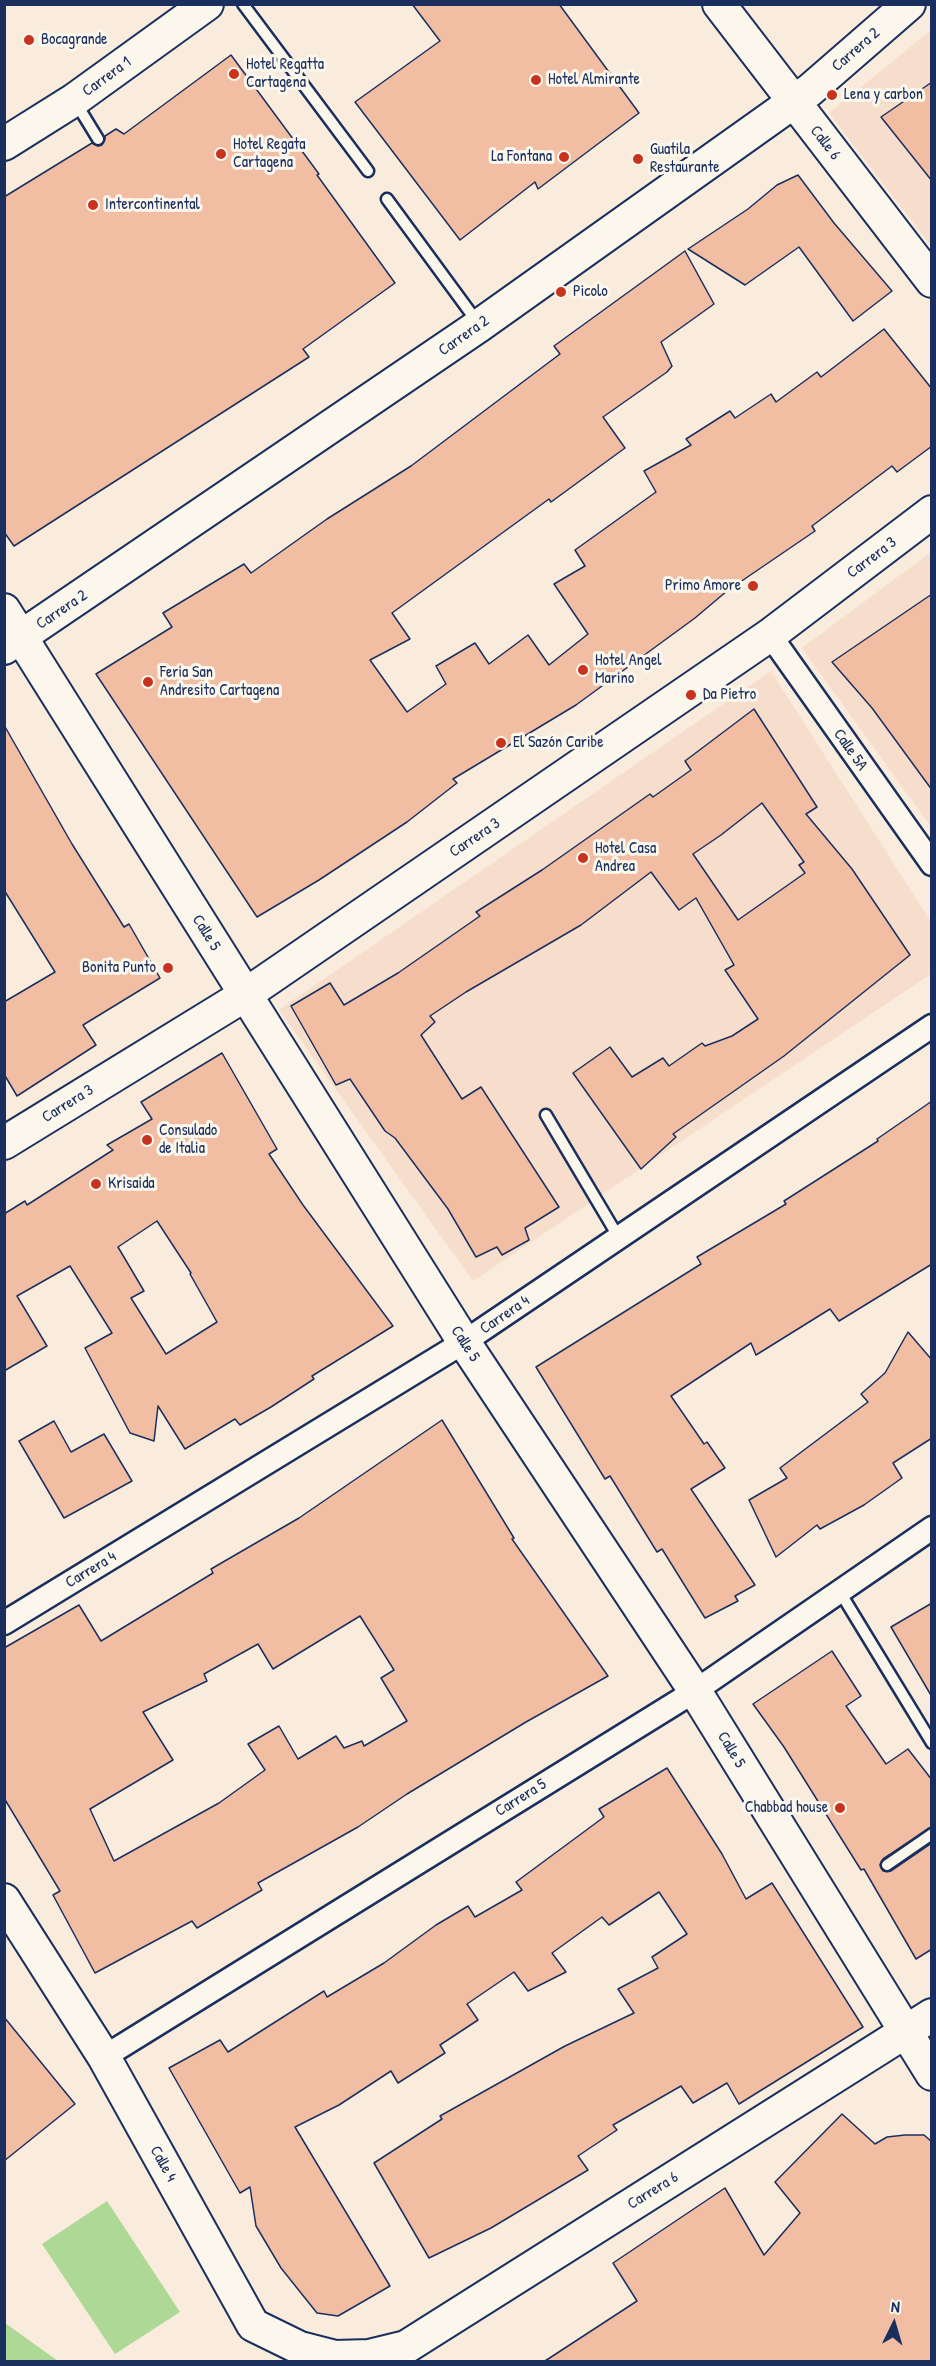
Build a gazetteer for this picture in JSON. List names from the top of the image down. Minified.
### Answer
{"streets":{"street":["Carrera 2","Carrera 1","Calle 6","Carrera 3","Calle 5A","Calle 5","Carrera 4","Carrera 5","Calle 4","Carrera 6"]},"crossings":[["Carrera 2","Calle 6"],["Carrera 2","Calle 5"],["Carrera 3","Calle 5A"],["Carrera 3","Calle 5"],["Calle 5","Carrera 4"],["Calle 5","Carrera 5"],["Calle 5","Carrera 6"],["Carrera 5","Calle 4"],["Calle 4","Carrera 6"]],"places":["Bocagrande","Hotel Regatta Cartagena","Hotel Almirante","Lena y carbon","Hotel Regata Cartagena","La Fontana","Guatila Restaurante","Intercontinental","Picolo","Primo Amore","Hotel Angel Marino","Feria San Andresito Cartagena","Da Pietro","El Sazón Caribe","Hotel Casa Andrea","Bonita Punto","Consulado de Italia","Krisaida","Chabbad house"],"north":"top"}
